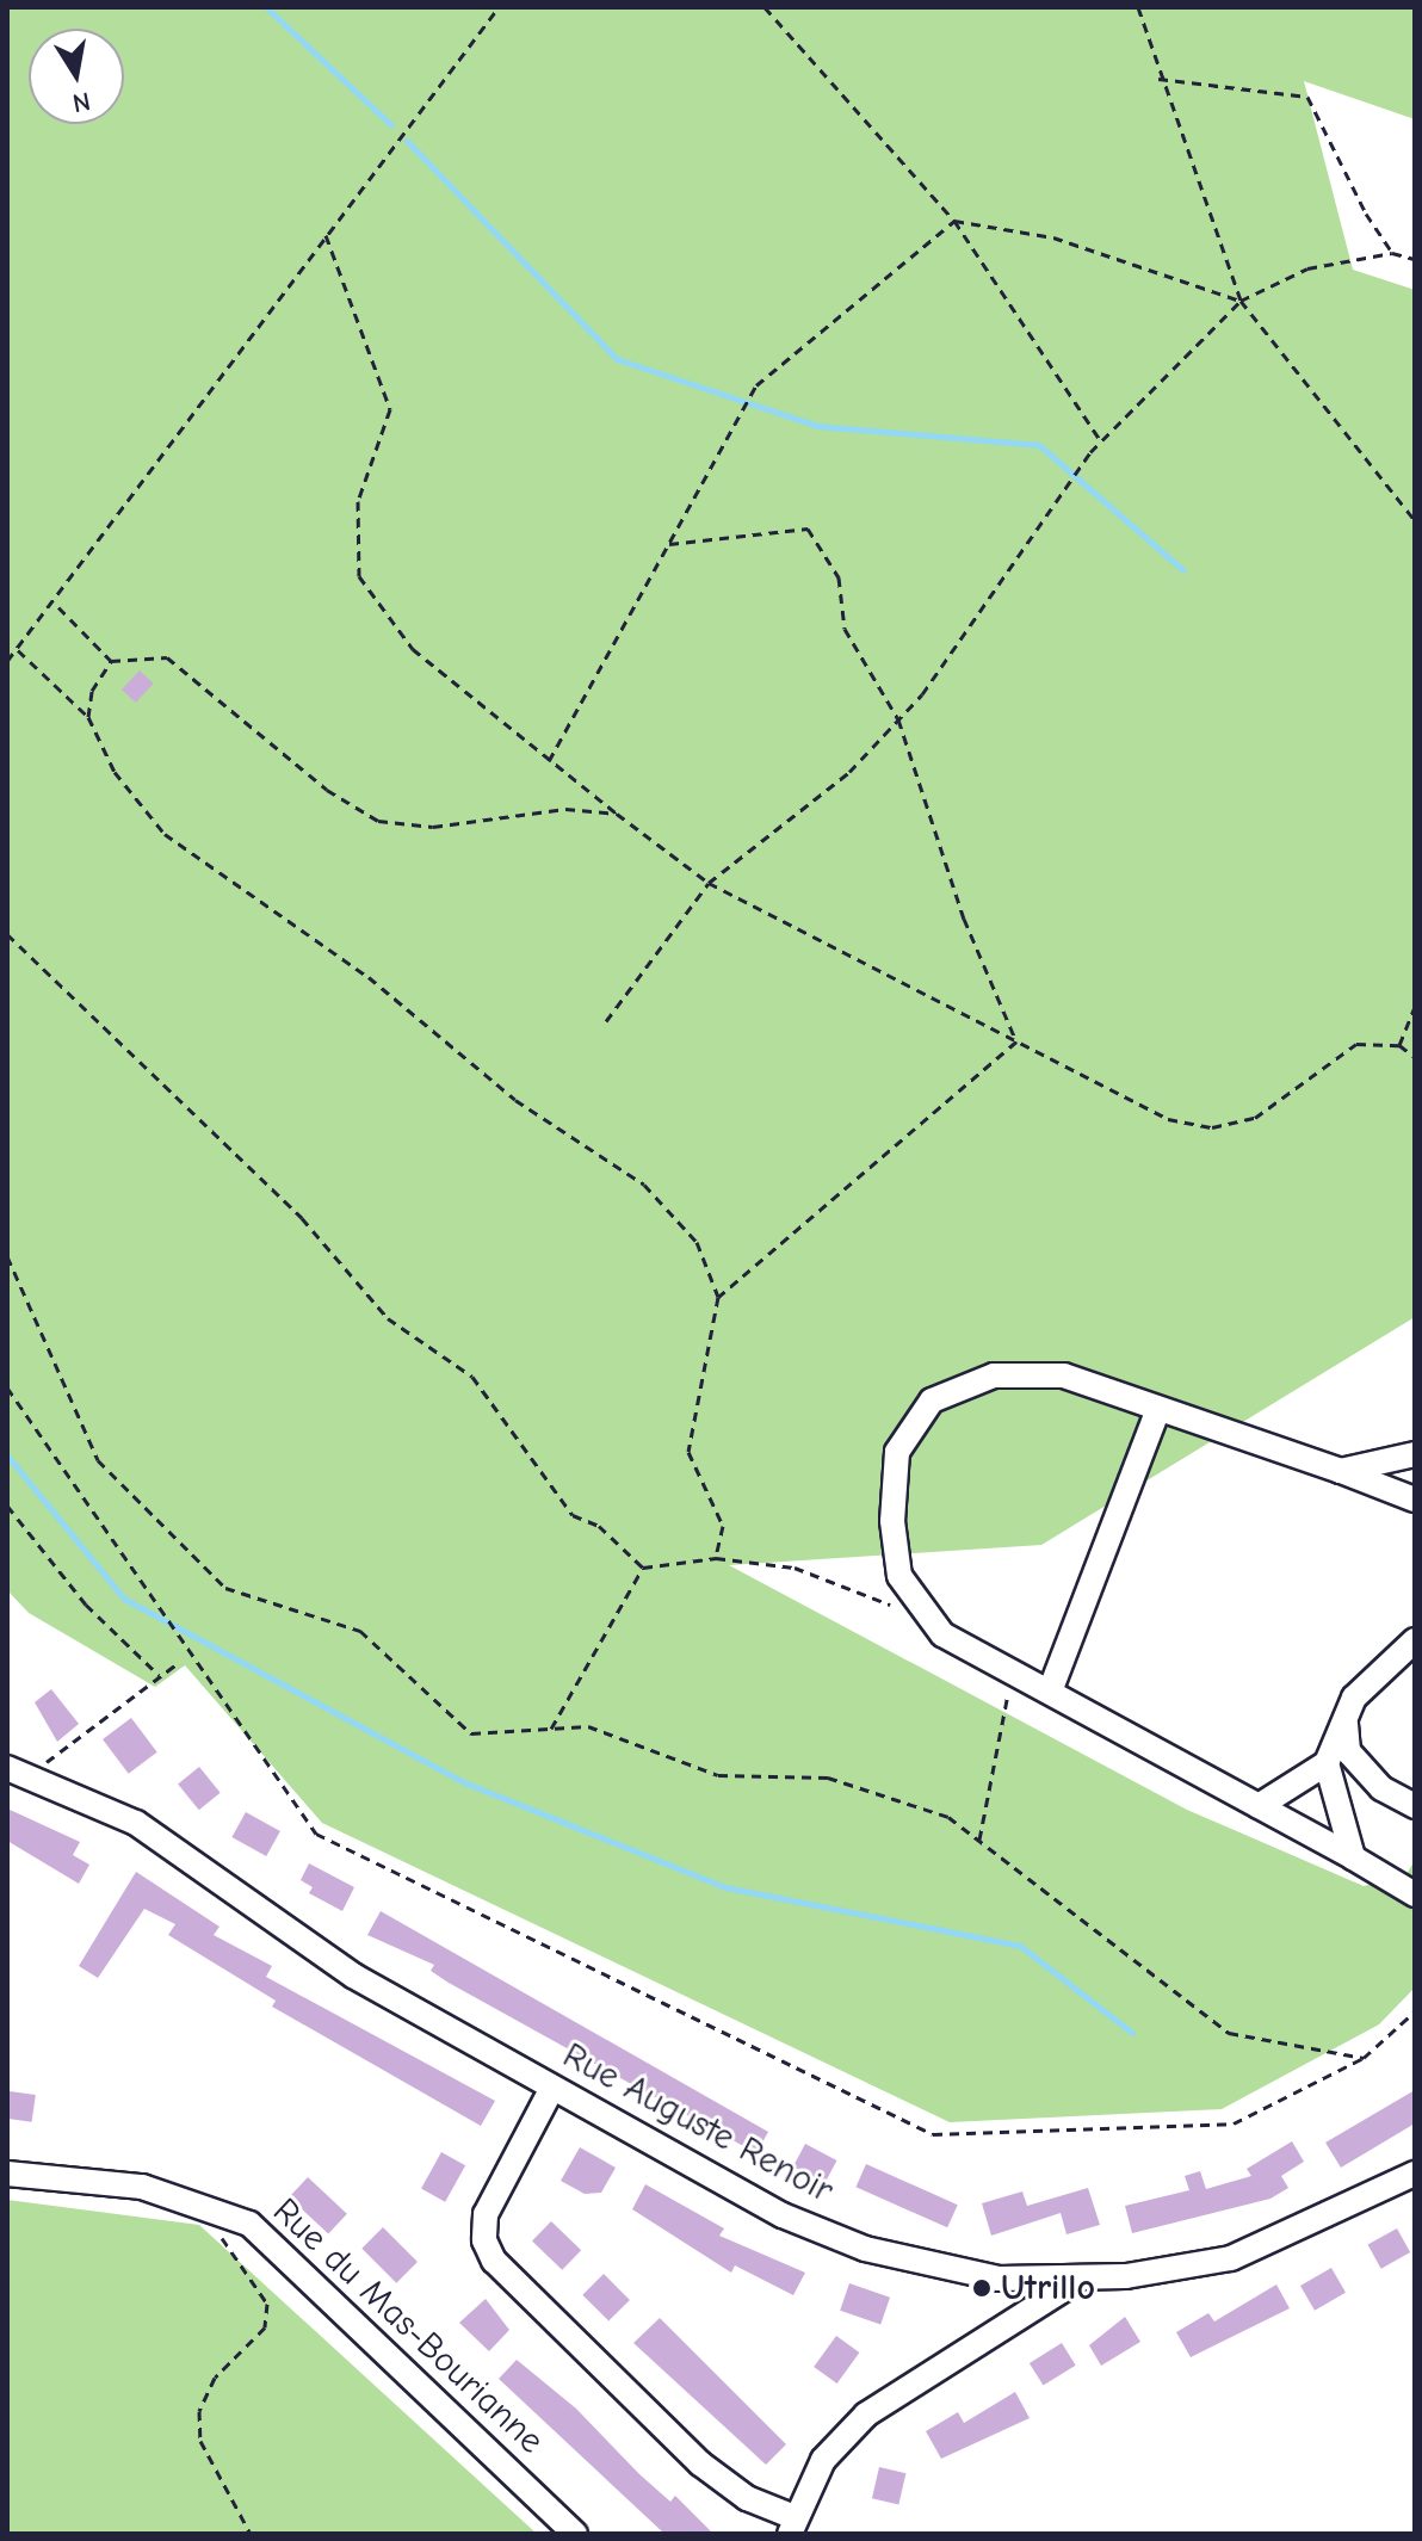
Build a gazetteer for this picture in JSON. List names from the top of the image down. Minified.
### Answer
{"streets":{"street":["Rue Auguste Renoir","Rue du Mas-Bourianne"]},"places":["Utrillo"],"north":"bottom"}
